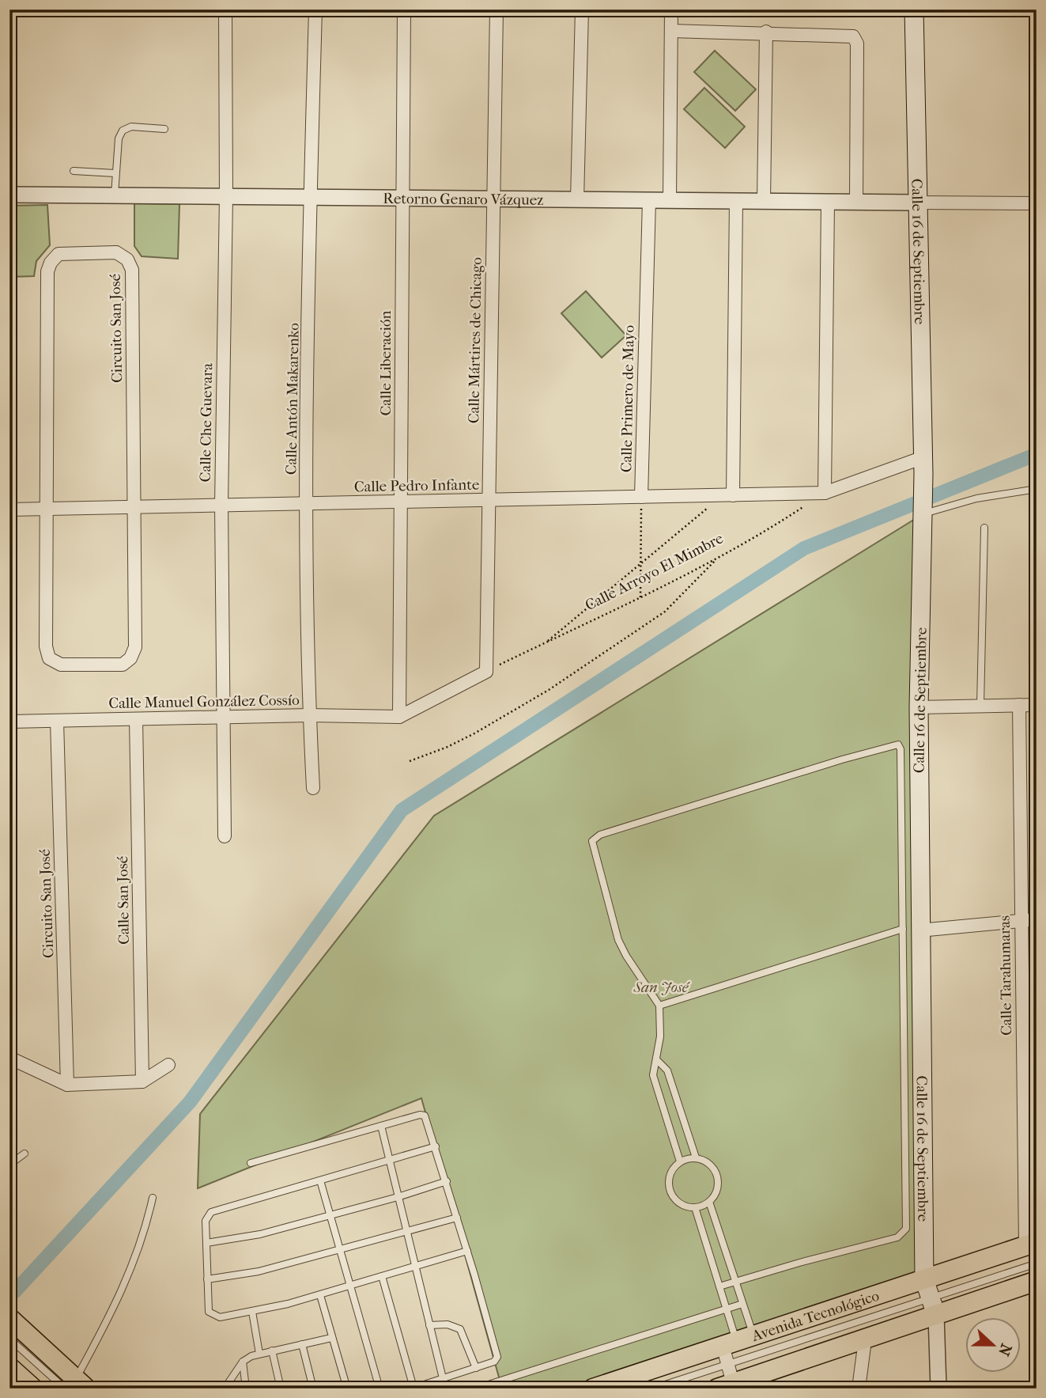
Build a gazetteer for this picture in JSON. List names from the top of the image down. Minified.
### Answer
{"streets":{"main road":["Calle 16 de Septiembre","Avenida Tecnológico"],"street":["Retorno Genaro Vázquez","Circuito San José","Calle Mártires de Chicago","Calle Liberación","Calle Antón Makarenko","Calle Primero de Mayo","Calle Che Guevara","Calle Pedro Infante","Calle Manuel González Cossío","Calle San José","Calle Tarahumaras"],"path":["Calle Arroyo El Mimbre"]},"crossings":[["Retorno Genaro Vázquez","Calle 16 de Septiembre"],["Retorno Genaro Vázquez","Calle Mártires de Chicago"],["Retorno Genaro Vázquez","Calle Liberación"],["Retorno Genaro Vázquez","Calle Antón Makarenko"],["Retorno Genaro Vázquez","Calle Primero de Mayo"],["Retorno Genaro Vázquez","Calle Che Guevara"],["Calle 16 de Septiembre","Avenida Tecnológico"],["Circuito San José","Calle Pedro Infante"],["Circuito San José","Calle Manuel González Cossío"],["Calle Mártires de Chicago","Calle Pedro Infante"],["Calle Mártires de Chicago","Calle Arroyo El Mimbre"],["Calle Liberación","Calle Pedro Infante"],["Calle Liberación","Calle Manuel González Cossío"],["Calle Antón Makarenko","Calle Pedro Infante"],["Calle Antón Makarenko","Calle Manuel González Cossío"],["Calle Primero de Mayo","Calle Pedro Infante"],["Calle Che Guevara","Calle Pedro Infante"],["Calle Che Guevara","Calle Manuel González Cossío"],["Calle Pedro Infante","Calle Arroyo El Mimbre"],["Calle Manuel González Cossío","Calle San José"],["Calle Tarahumaras","Avenida Tecnológico"]],"parks":["San José"],"north":"right"}
